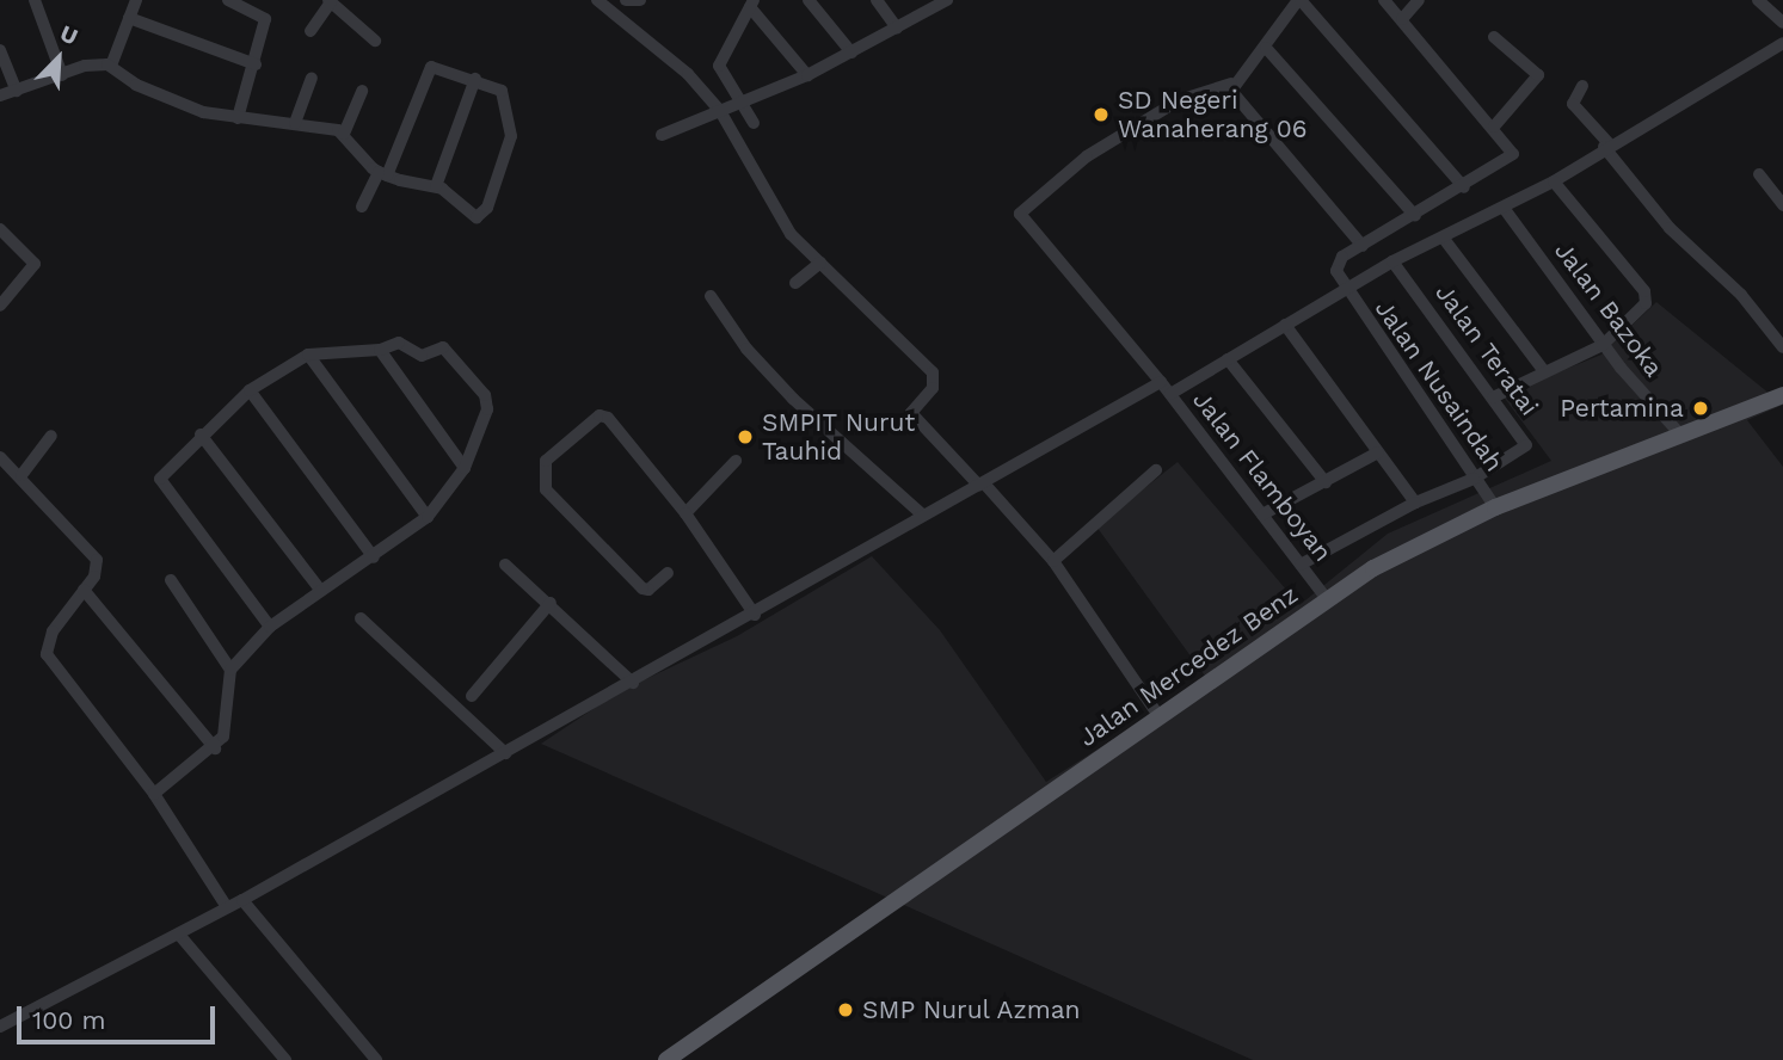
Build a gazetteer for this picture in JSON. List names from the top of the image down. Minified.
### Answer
{"streets":{"main road":["Jalan Mercedez Benz"],"street":["Jalan Bazoka","Jalan Teratai","Jalan Nusaindah","Jalan Flamboyan"]},"crossings":[["Jalan Bazoka","Jalan Mercedez Benz"],["Jalan Teratai","Jalan Nusaindah"],["Jalan Teratai","Jalan Flamboyan"],["Jalan Nusaindah","Jalan Mercedez Benz"],["Jalan Flamboyan","Jalan Mercedez Benz"]],"places":["SD Negeri Wanaherang 06","Pertamina","SMPIT Nurut Tauhid","SMP Nurul Azman"],"scale_bar":"100 m","north":"top right"}
